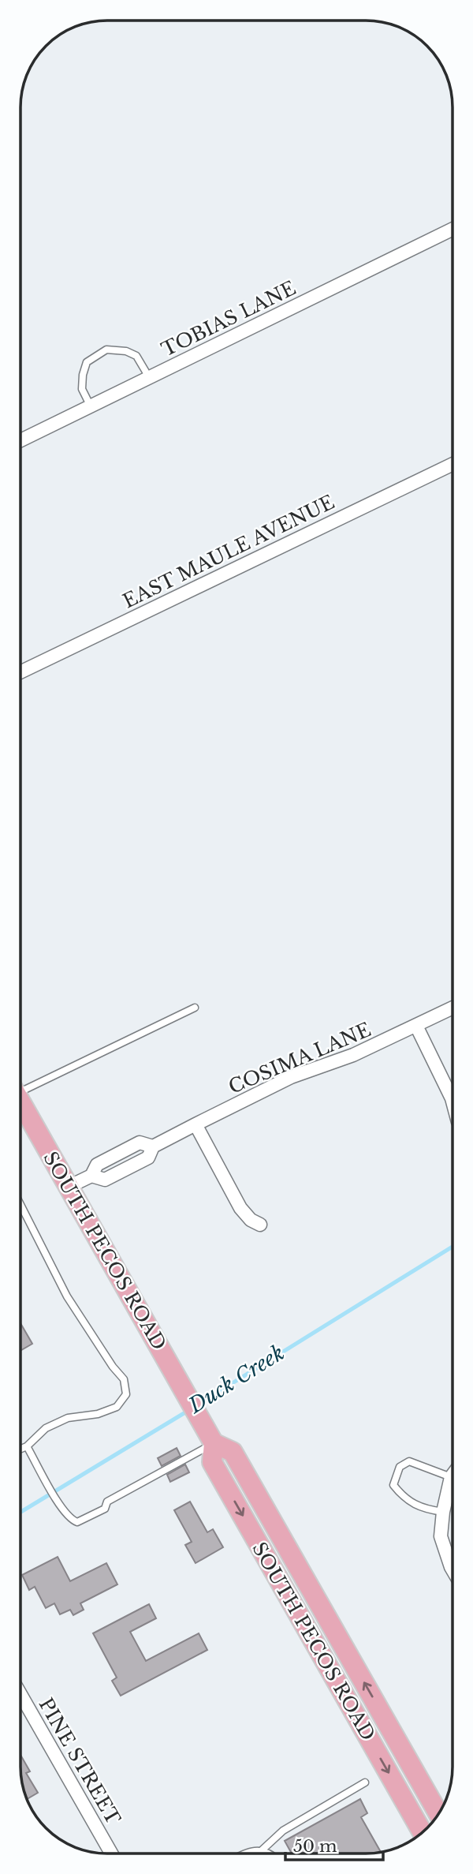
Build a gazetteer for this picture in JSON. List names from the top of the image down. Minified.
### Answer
{"streets":{"main road":["SOUTH PECOS ROAD"],"street":["TOBIAS LANE","EAST MAULE AVENUE","COSIMA LANE","PINE STREET"]},"crossings":[["COSIMA LANE","SOUTH PECOS ROAD"]],"water":["Duck Creek"],"scale_bar":"50 m"}
